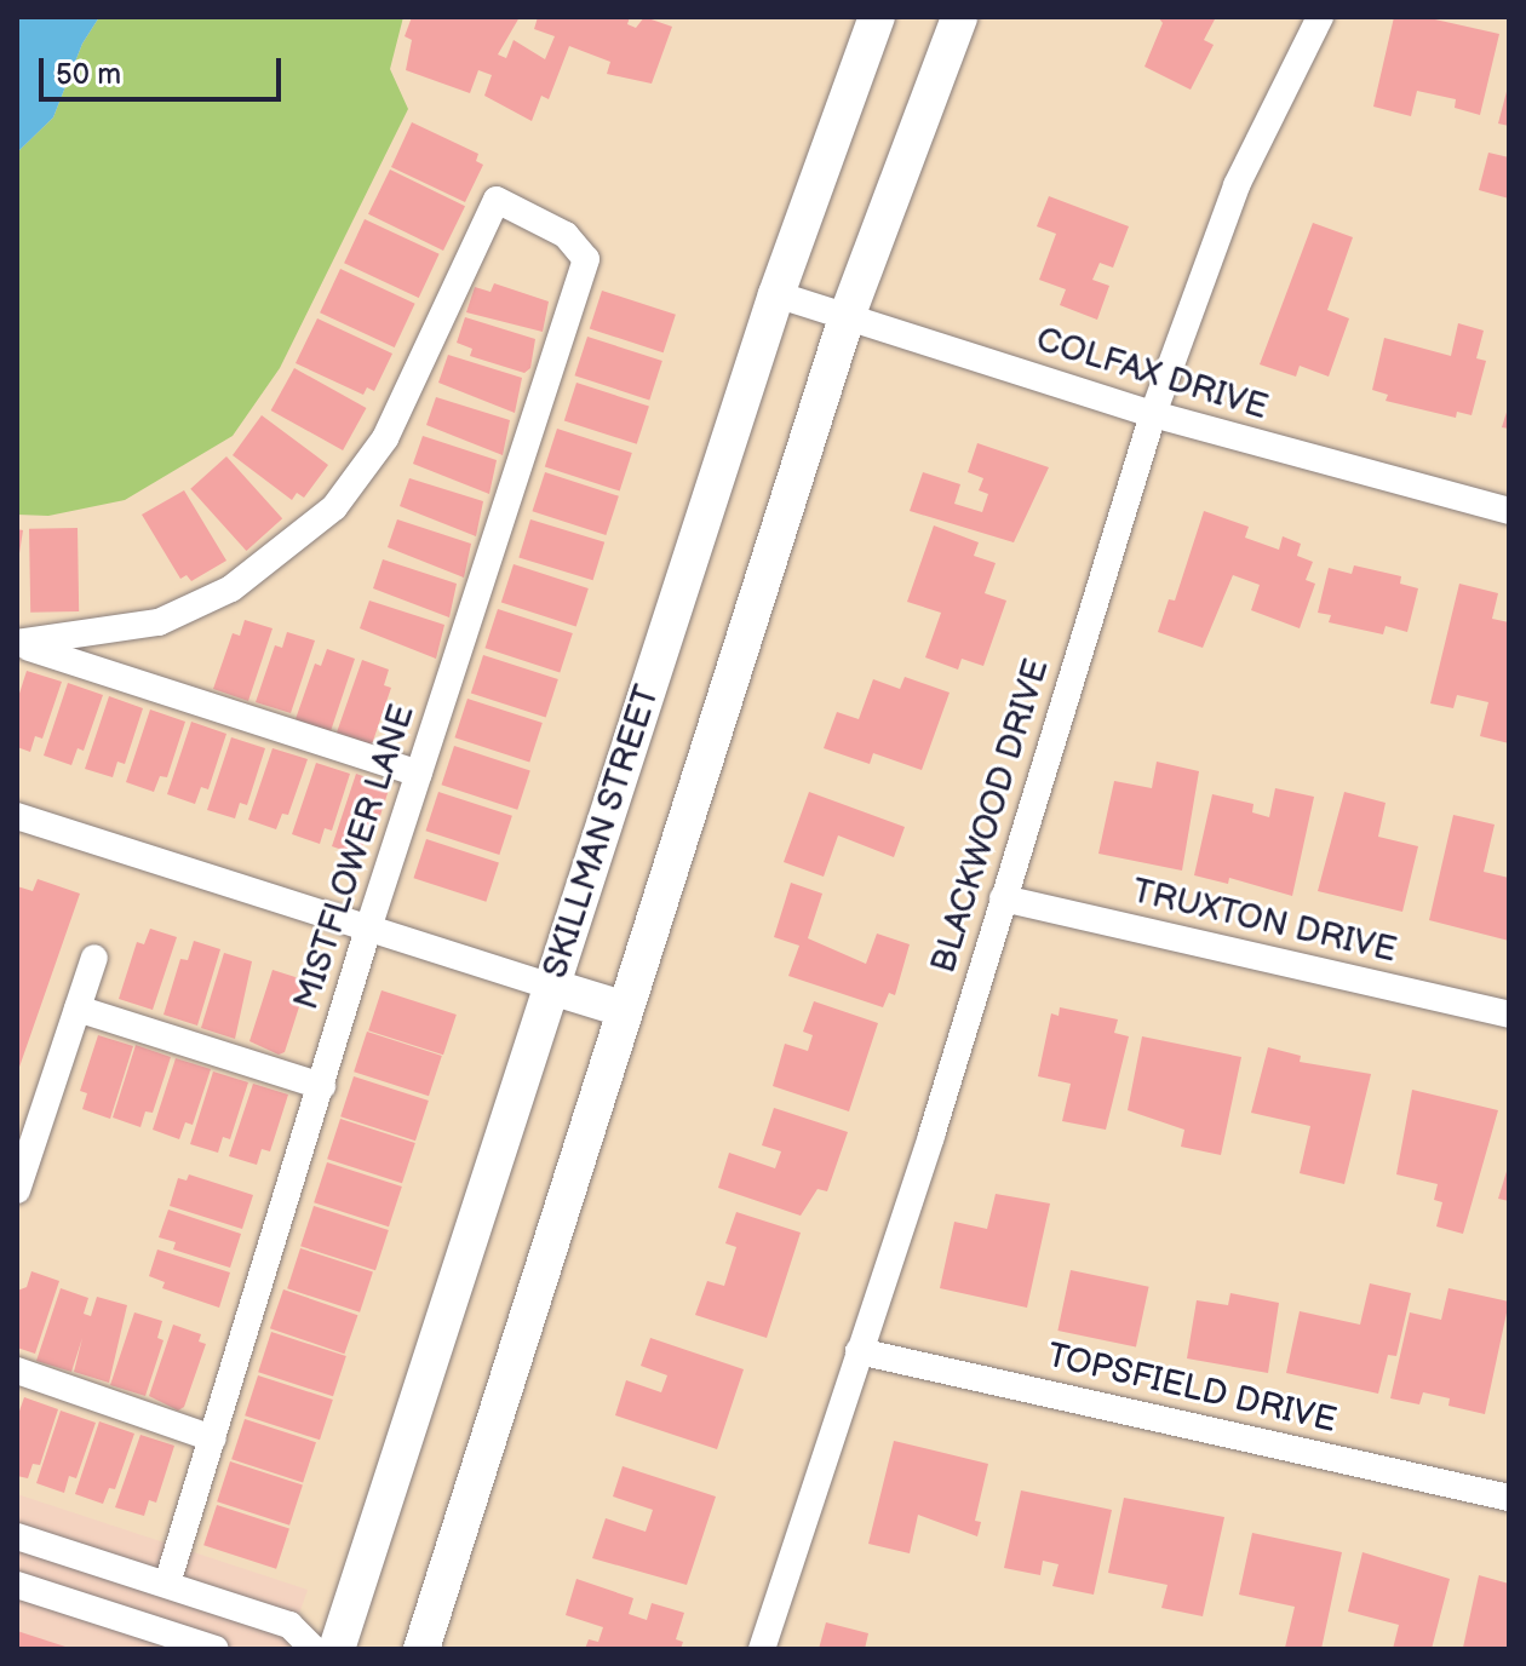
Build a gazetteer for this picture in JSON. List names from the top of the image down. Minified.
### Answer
{"streets":{"main road":["SKILLMAN STREET"],"street":["COLFAX DRIVE","BLACKWOOD DRIVE","MISTFLOWER LANE","TRUXTON DRIVE","TOPSFIELD DRIVE"]},"crossings":[["COLFAX DRIVE","BLACKWOOD DRIVE"],["COLFAX DRIVE","SKILLMAN STREET"],["BLACKWOOD DRIVE","TRUXTON DRIVE"],["BLACKWOOD DRIVE","TOPSFIELD DRIVE"]],"scale_bar":"50 m"}
